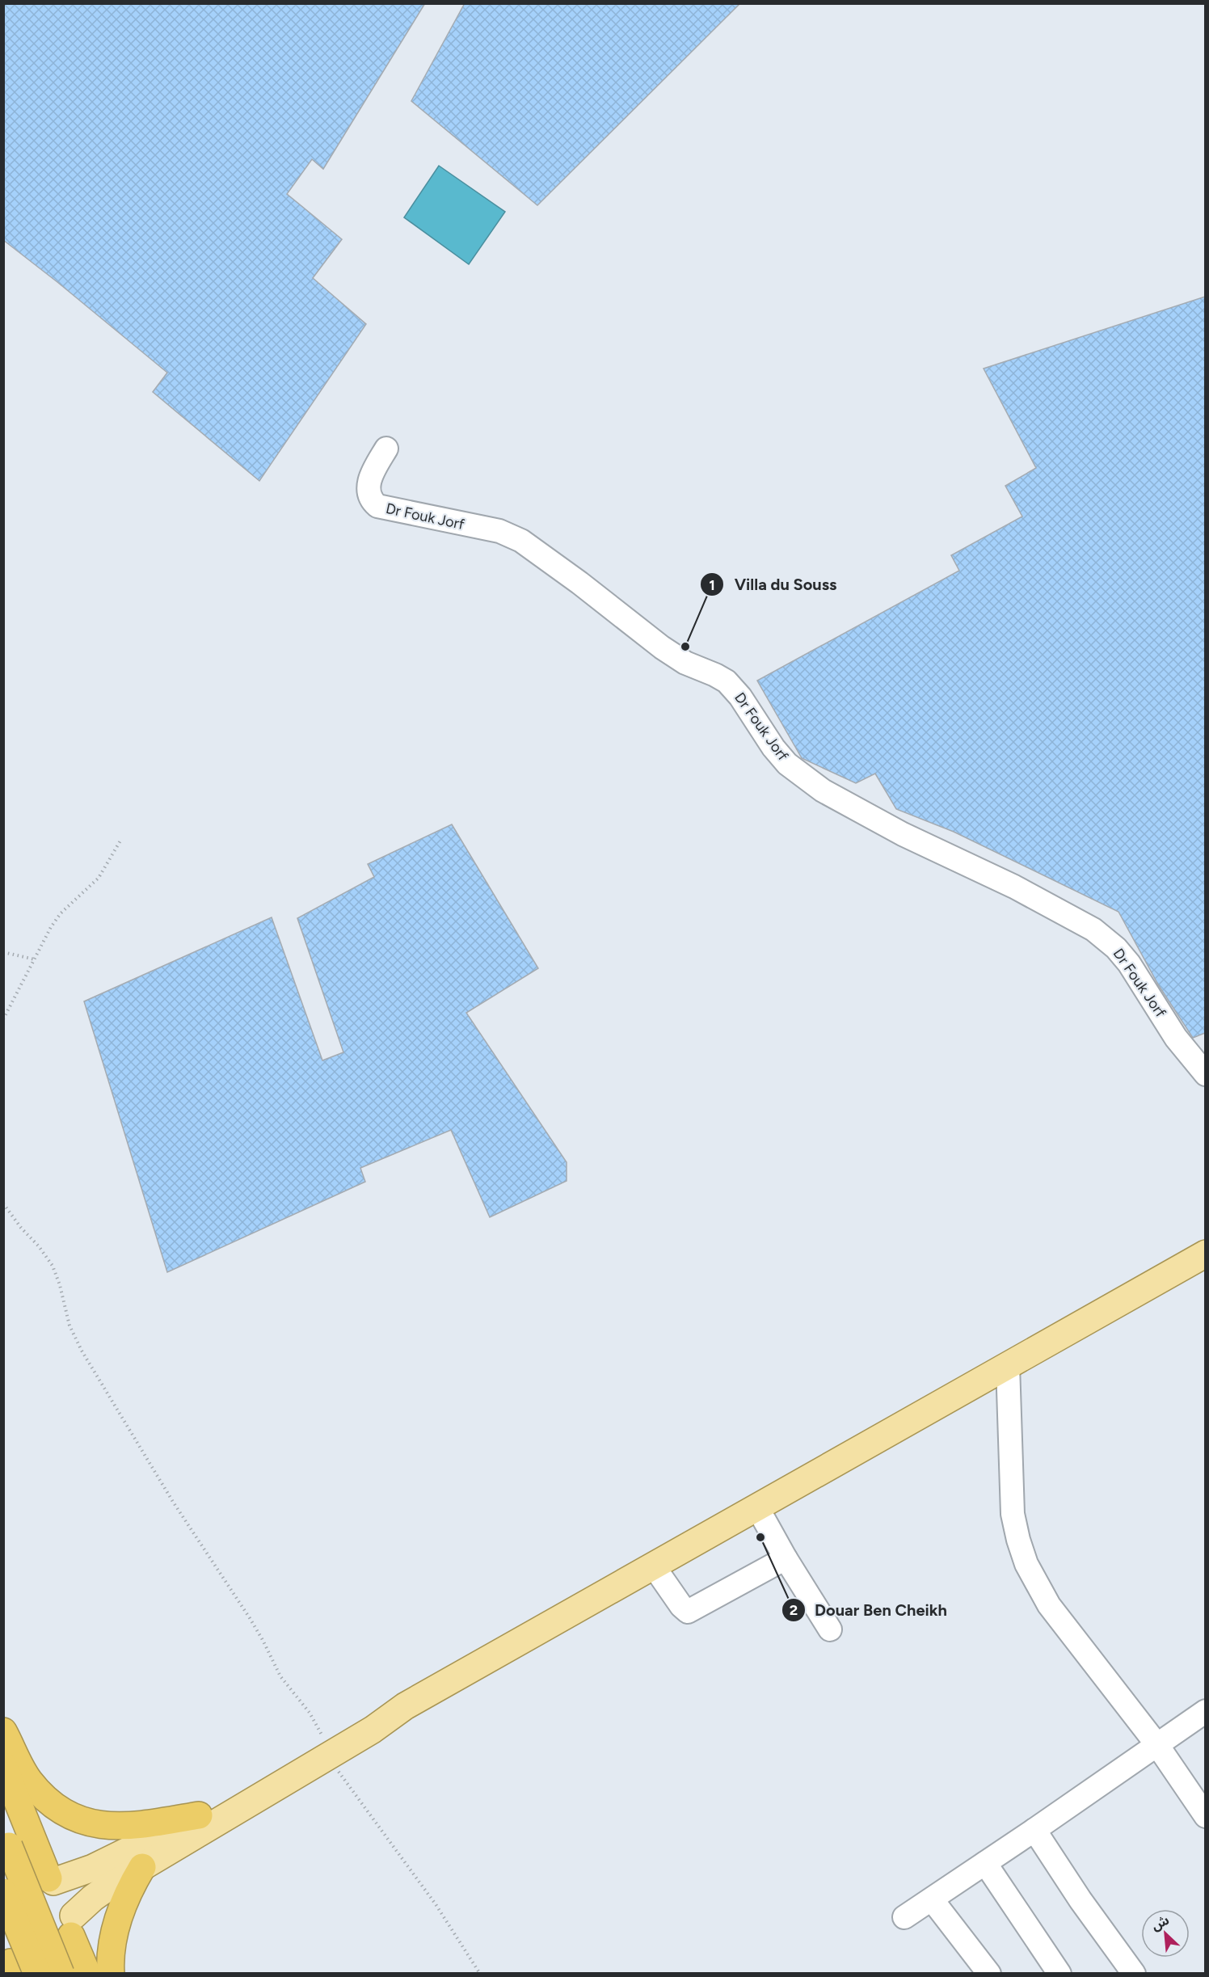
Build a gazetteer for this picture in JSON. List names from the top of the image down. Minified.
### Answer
{"streets":{"street":["Dr Fouk Jorf"]},"places":["Villa du Souss","Douar Ben Cheikh"],"north":"top left"}
